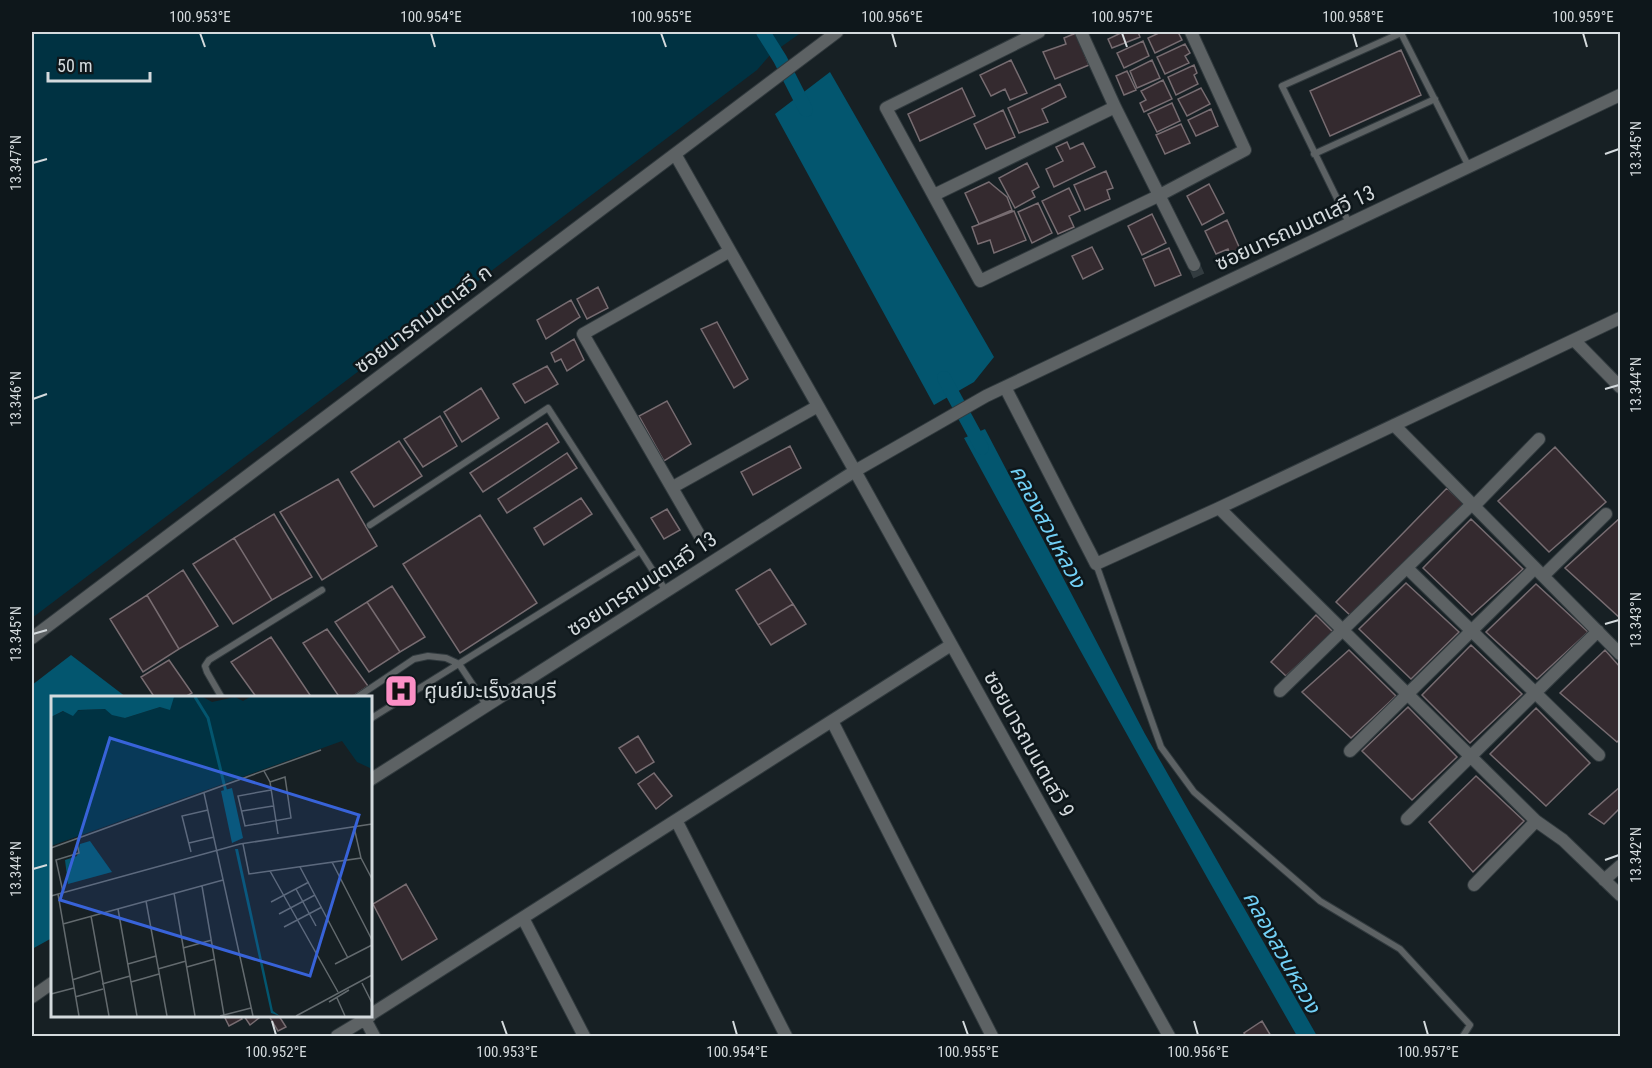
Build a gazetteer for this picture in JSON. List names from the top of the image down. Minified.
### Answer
{"streets":{"street":["ซอยนารถมนตเสวี 13","ซอยนารถมนตเสวี ก","ซอยนารถมนตเสวี 9"]},"crossings":[["ซอยนารถมนตเสวี 13","ซอยนารถมนตเสวี 9"],["ซอยนารถมนตเสวี ก","ซอยนารถมนตเสวี 9"]],"water":["คลองสวนหลวง"],"places":{"hospital":["ศูนย์มะเร็งชลบุรี"]},"scale_bar":"50 m","coordinates":["100.953°E","100.954°E","100.955°E","100.956°E","100.957°E","100.958°E","100.959°E","13.345°N","13.347°N","13.344°N","13.346°N","13.343°N","13.342°N","100.952°E"]}
